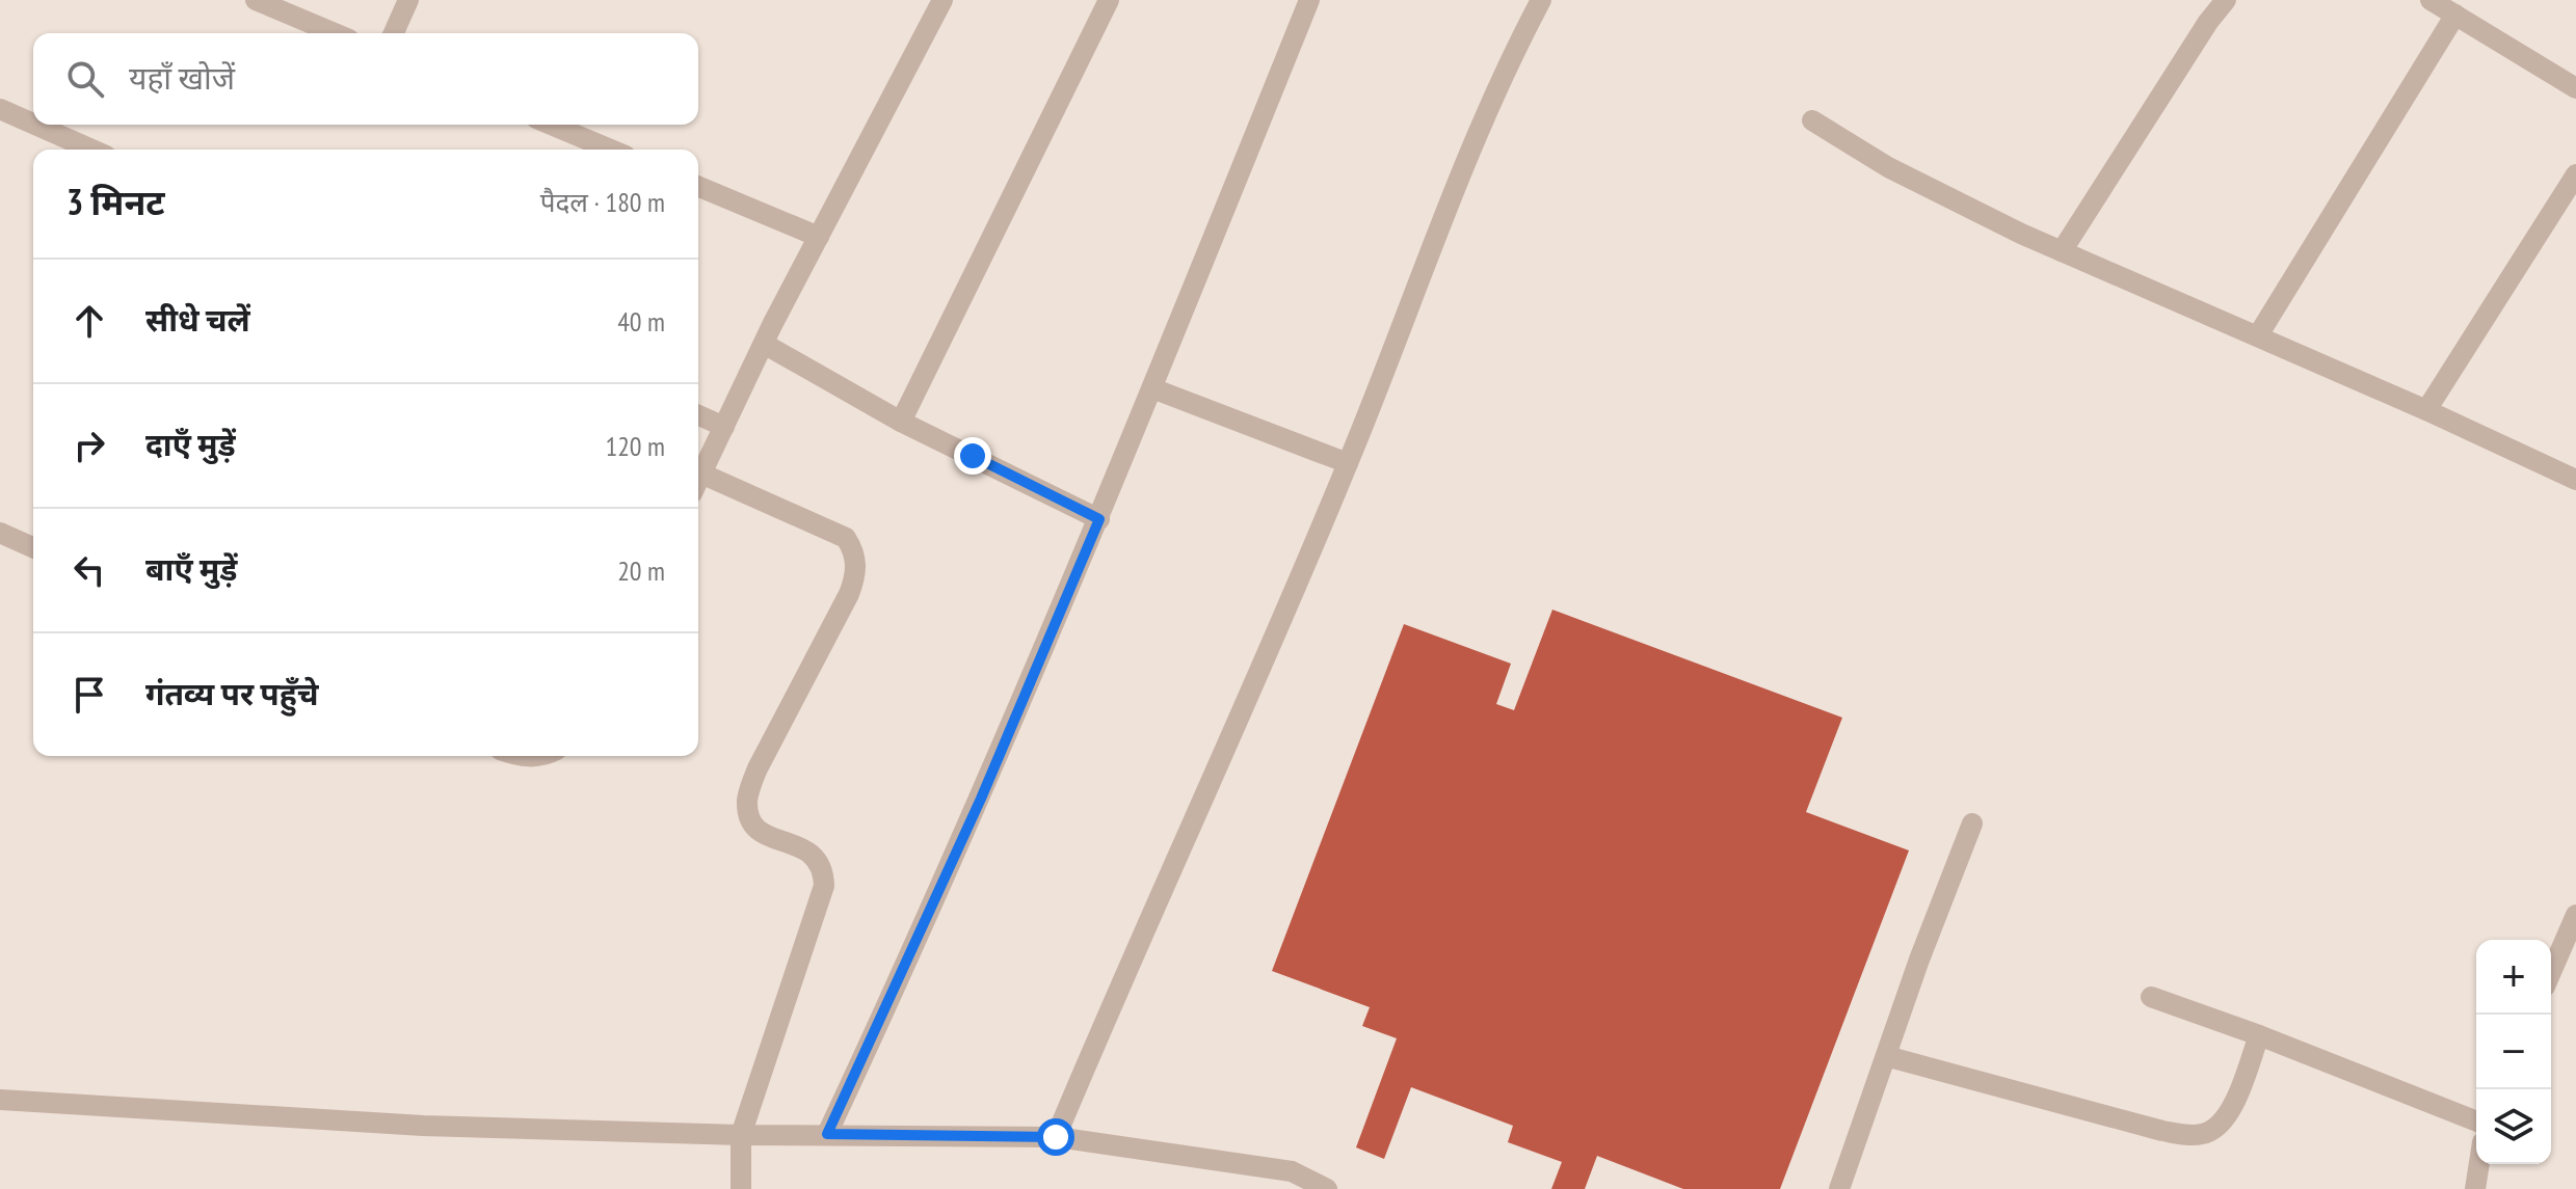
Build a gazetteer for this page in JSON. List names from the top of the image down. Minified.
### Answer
{"page":{"search":"यहाँ खोजें","heading":["3 मिनट","पैदल · 180 m"],"list":[["सीधे चलें","40 m"],["दाएँ मुड़ें","120 m"],["बाएँ मुड़ें","20 m"],"गंतव्य पर पहुँचे"],"map_buttons":["+","−"]}}
